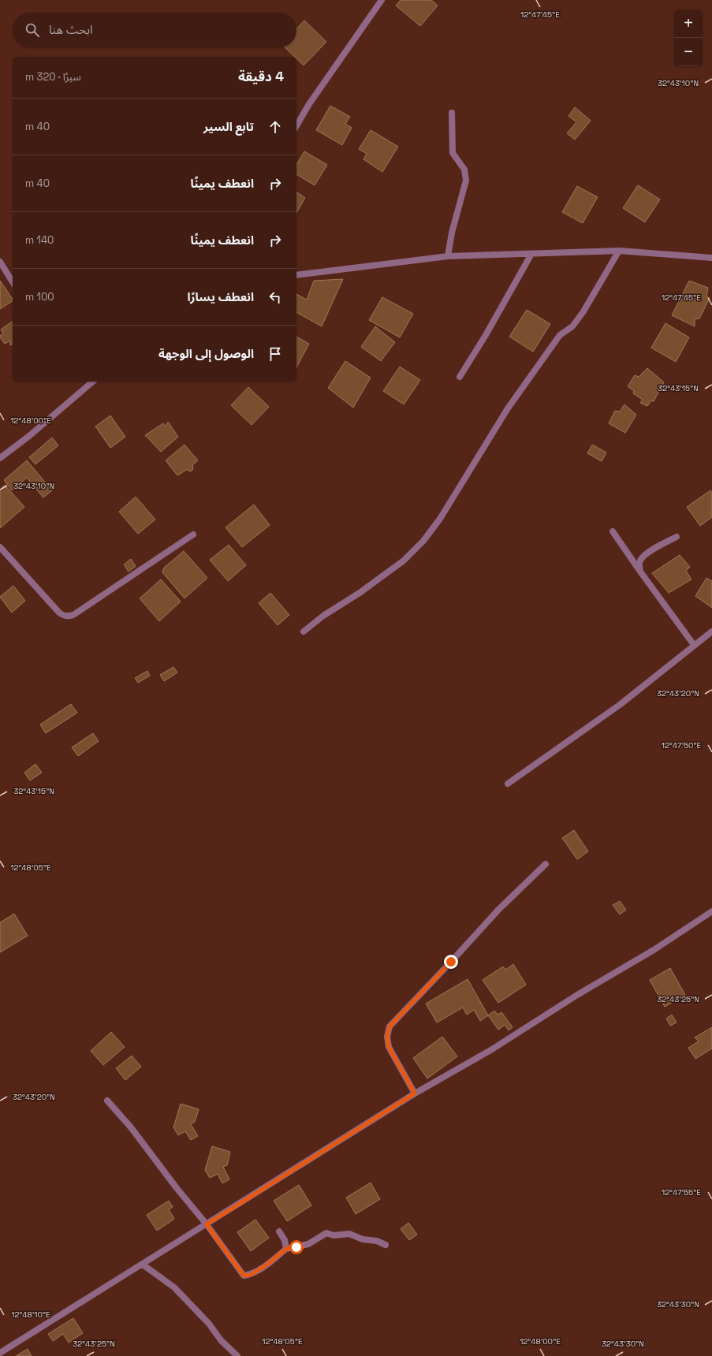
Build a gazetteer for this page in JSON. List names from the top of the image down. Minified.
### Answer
{"page":{"map_buttons":["+","−"],"search":"ابحث هنا","heading":["4 دقيقة","سيرًا · 320 m"],"list":[["تابع السير","40 m"],["انعطف يمينًا","40 m"],["انعطف يمينًا","140 m"],["انعطف يسارًا","100 m"],"الوصول إلى الوجهة"]},"coordinates":["12°47'45\"E","32°43'10\"N","32°43'15\"N","12°48'00\"E","32°43'20\"N","12°47'50\"E","12°48'05\"E","32°43'25\"N","12°47'55\"E","32°43'30\"N","12°48'10\"E"]}
